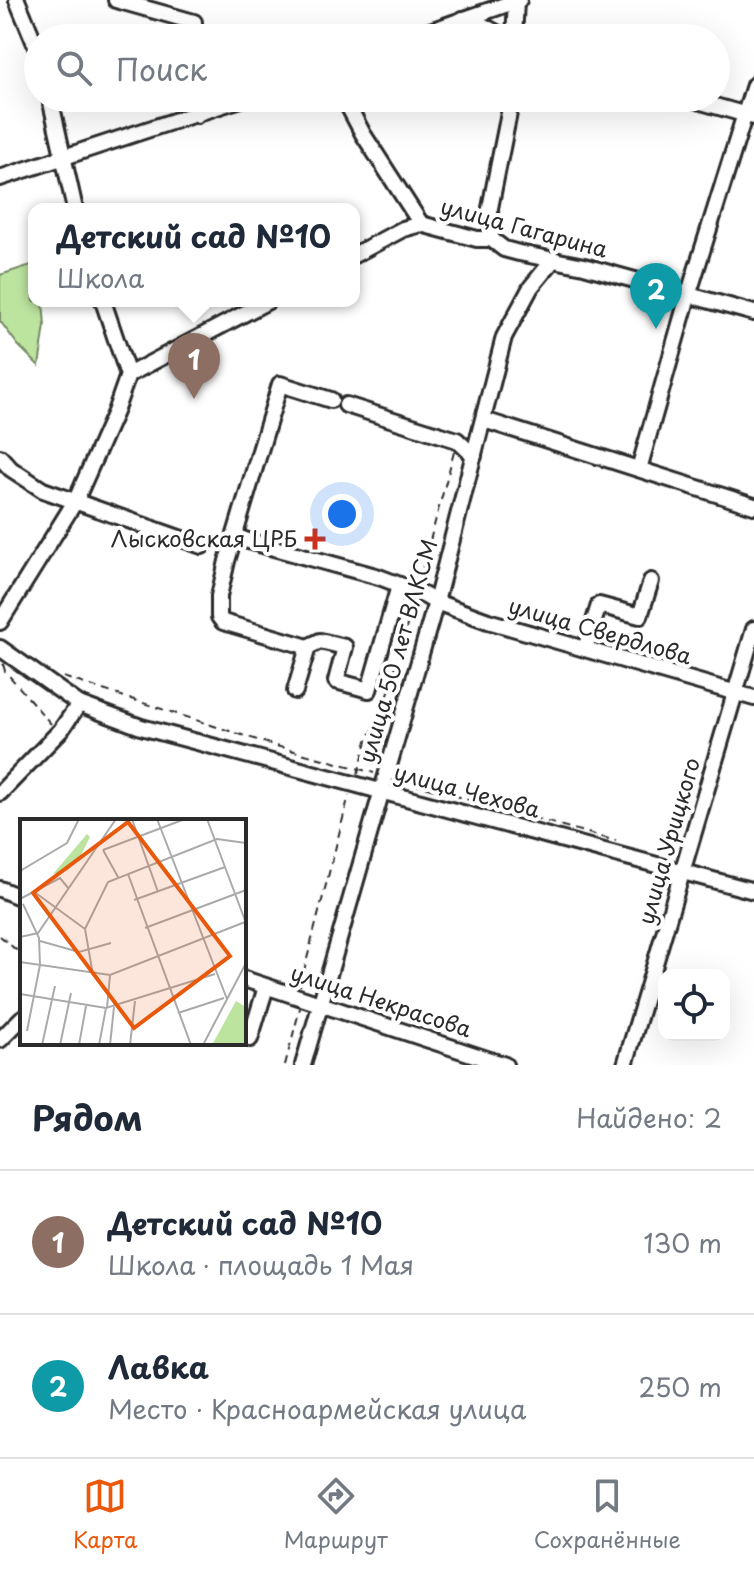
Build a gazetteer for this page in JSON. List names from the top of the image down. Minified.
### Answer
{"streets":{"street":["улица Гагарина","улица Свердлова","улица 50 лет ВЛКСМ","улица Чехова","улица Урицкого","улица Некрасова"]},"crossings":[["улица Гагарина","улица 50 лет ВЛКСМ"],["улица Свердлова","улица 50 лет ВЛКСМ"],["улица Свердлова","улица Урицкого"],["улица 50 лет ВЛКСМ","улица Чехова"],["улица 50 лет ВЛКСМ","улица Некрасова"],["улица Чехова","улица Урицкого"]],"places":{"health":["Лысковская ЦРБ"]},"page":{"search":"Поиск","popup":["Детский сад №10","Школа"],"pins":["2","1"],"heading":["Рядом","Найдено: 2"],"list":[{"mark":"1","name":"Детский сад №10","note":"Школа · площадь 1 Мая","value":"130 m"},{"mark":"2","name":"Лавка","note":"Место · Красноармейская улица","value":"250 m"}],"nav":["Карта","Маршрут","Сохранённые"]}}
